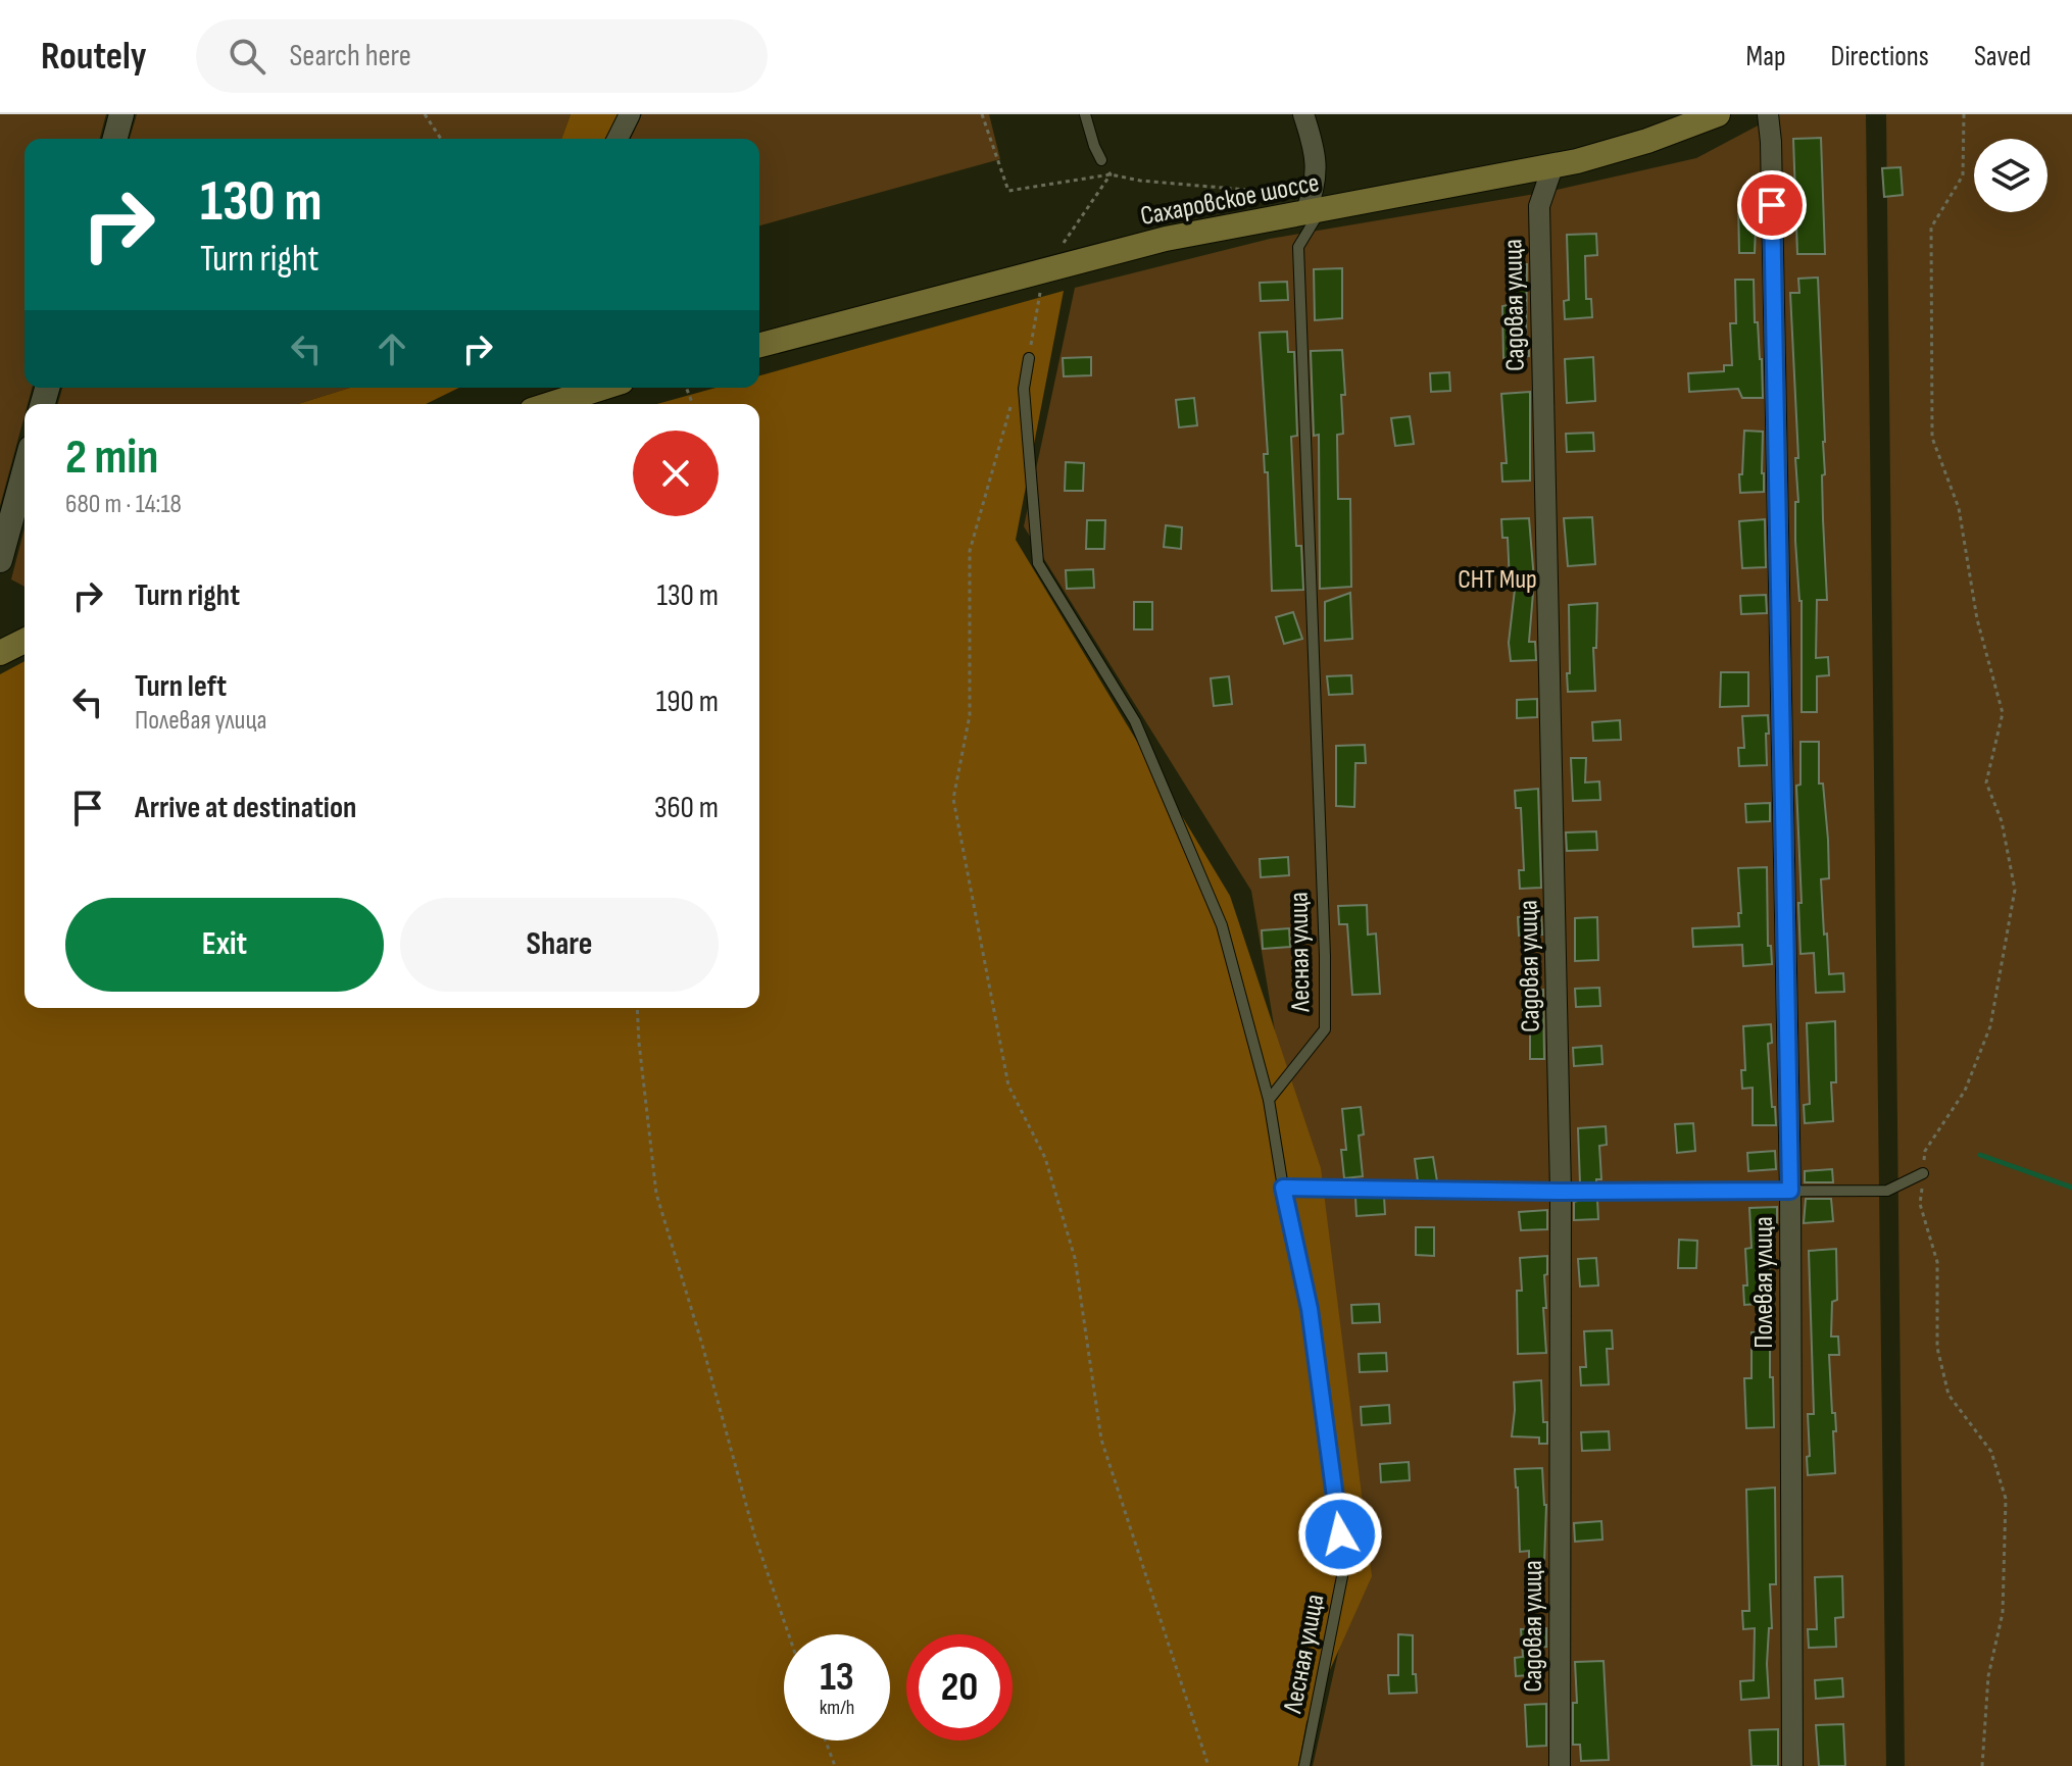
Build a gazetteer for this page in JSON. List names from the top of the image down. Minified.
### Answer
{"streets":{"main road":["Сахаровское шоссе"],"street":["Садовая улица","Полевая улица"],"lane":["Лесная улица"]},"crossings":[["Сахаровское шоссе","Садовая улица"],["Сахаровское шоссе","Лесная улица"]],"parks":["СНТ Мир"],"page":{"header":"Routely","search":"Search here","nav":["Map","Directions","Saved"],"turn":["130 m","Turn right"],"heading":["2 min","680 m · 14:18"],"list":[{"name":"Turn right","value":"130 m"},{"name":"Turn left","note":"Полевая улица","value":"190 m"},{"name":"Arrive at destination","value":"360 m"}],"buttons":["Exit","Share"],"speed":"13 km/h","limit":"20"}}
